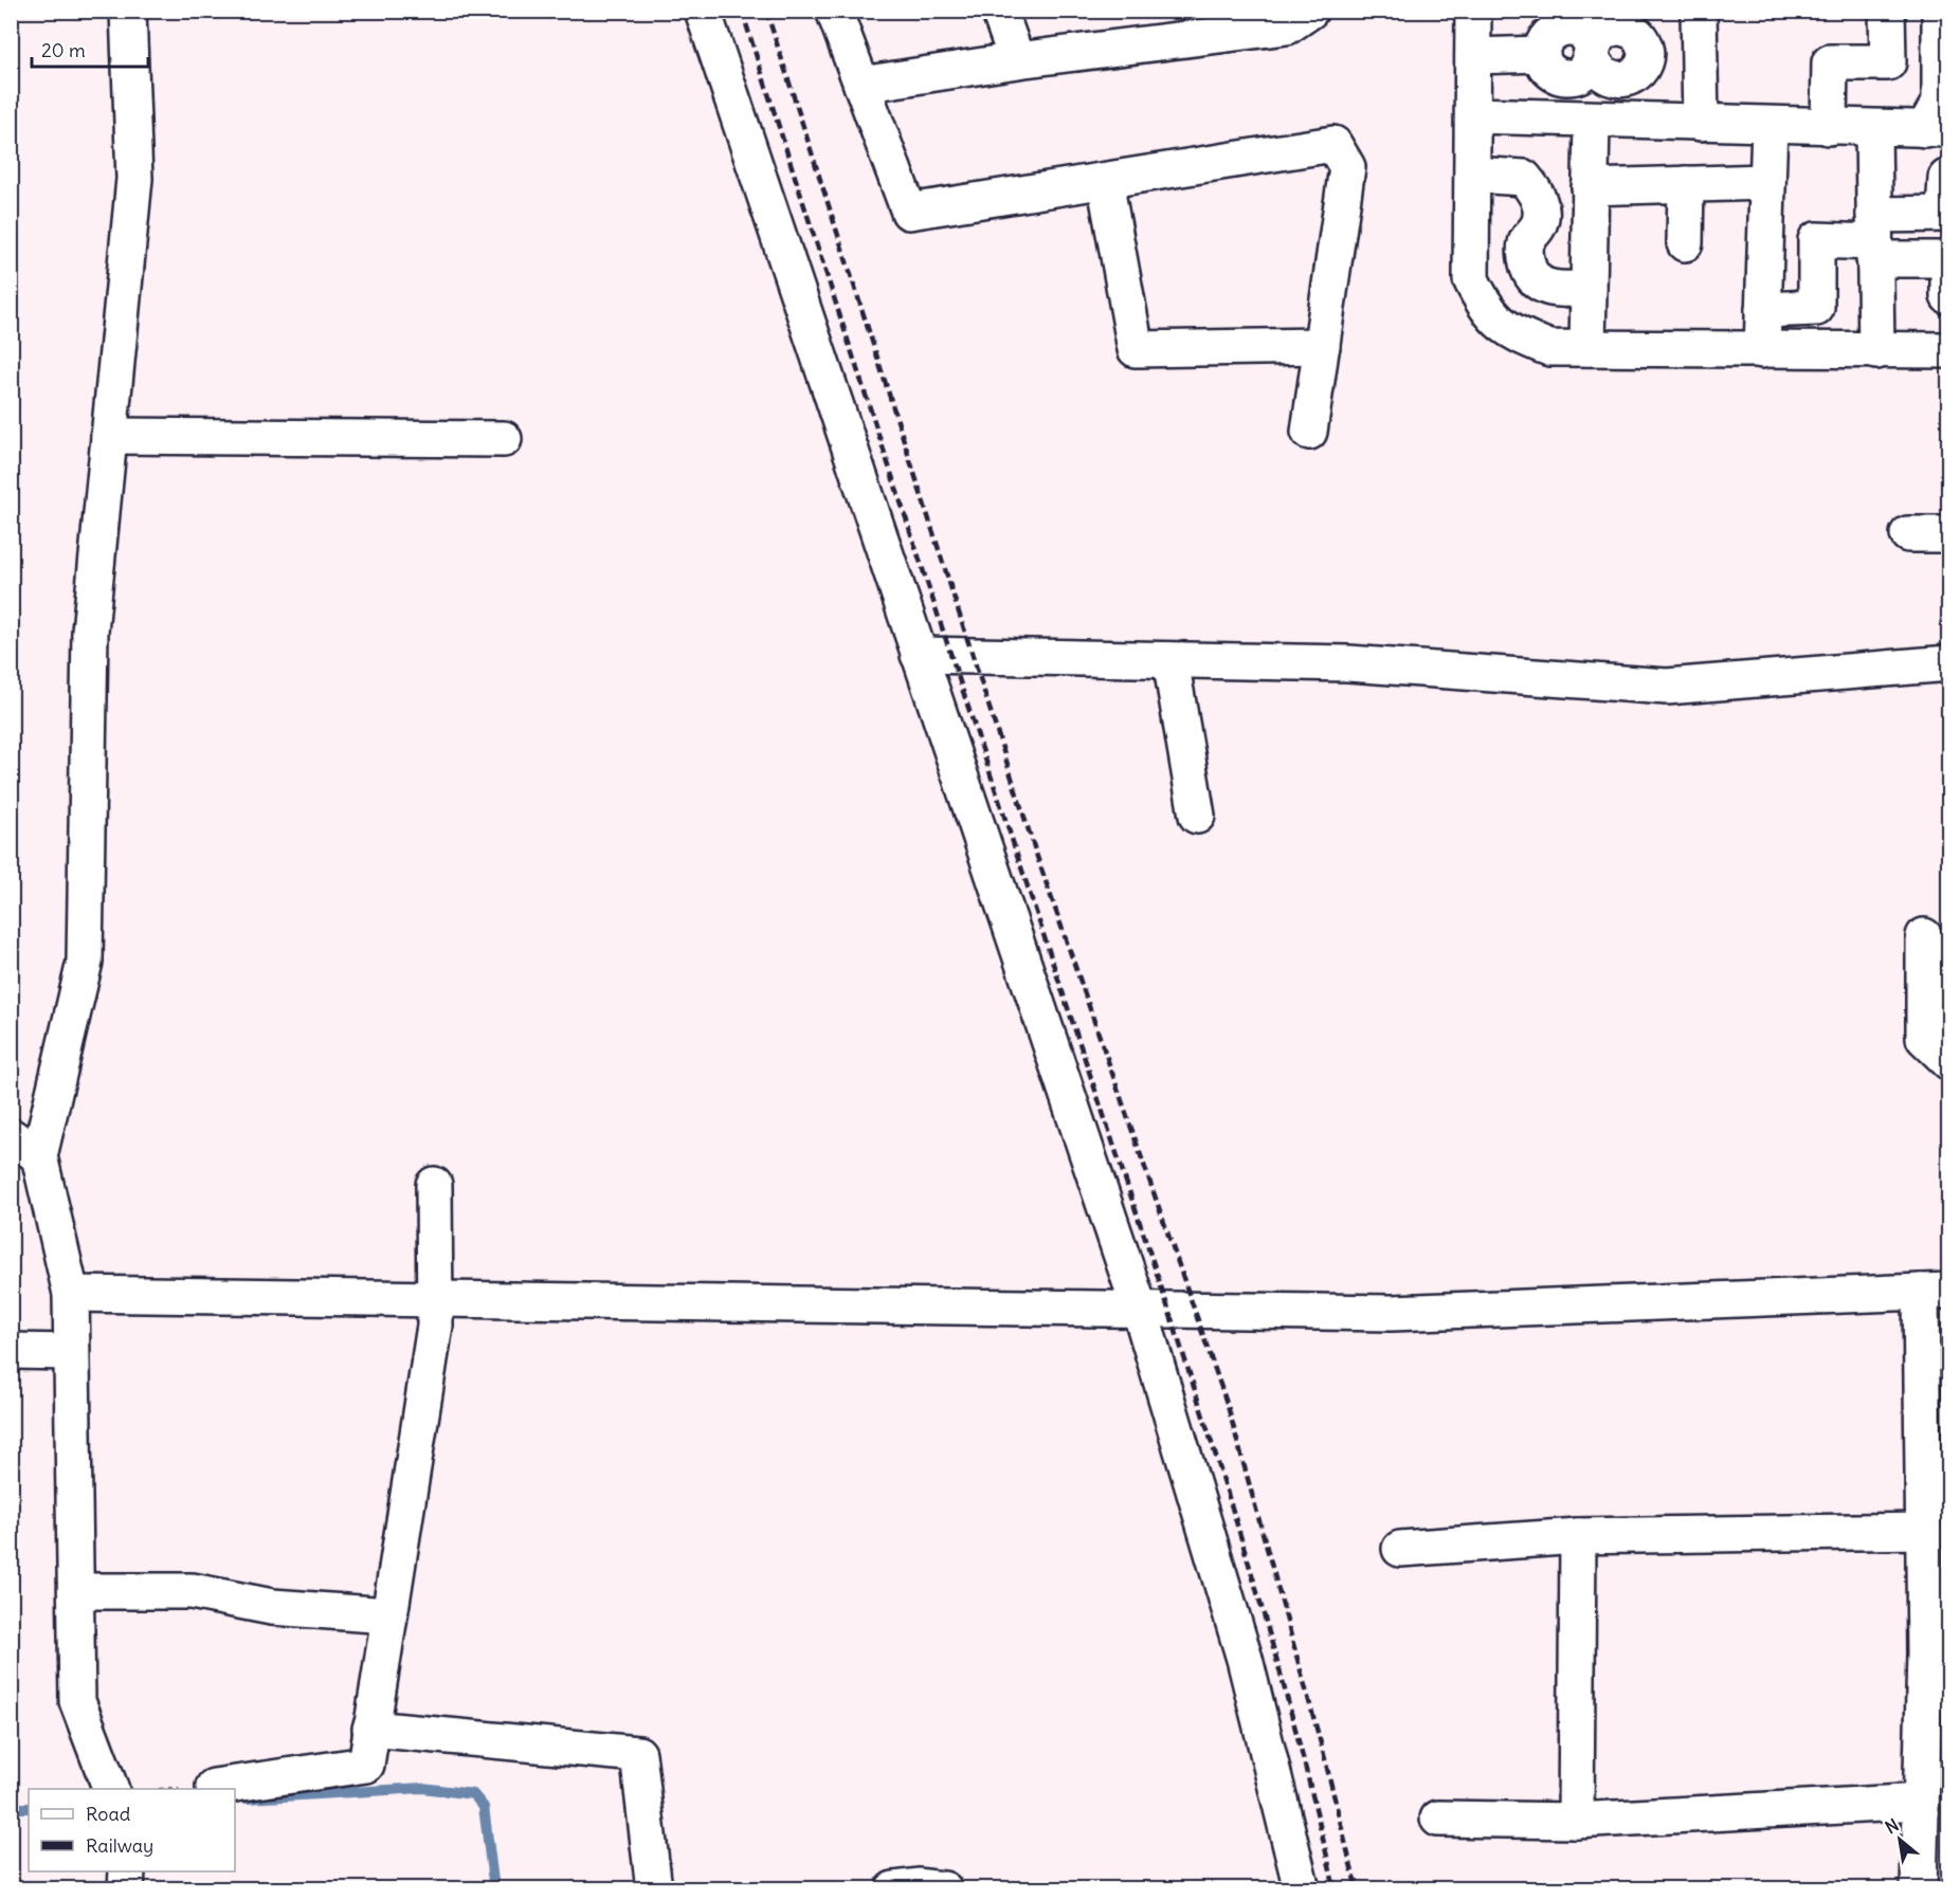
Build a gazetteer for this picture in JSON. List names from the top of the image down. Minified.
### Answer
{"legend":["Road","Railway"],"scale_bar":"20 m","north":"top left"}
